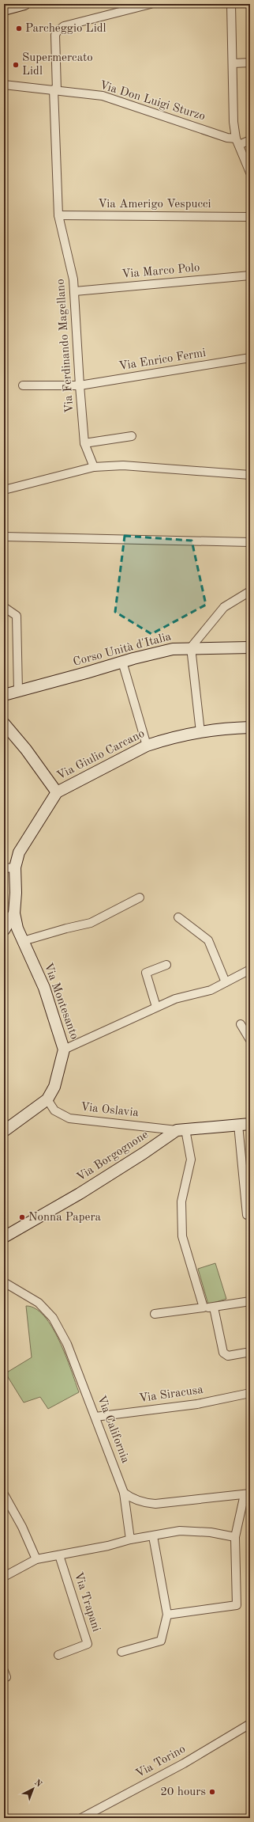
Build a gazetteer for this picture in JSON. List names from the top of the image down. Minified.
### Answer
{"streets":{"main road":["Corso Unità d'Italia","Via Giulio Carcano","Via Montesanto","Via Borgognone"],"street":["Via Don Luigi Sturzo","Via Amerigo Vespucci","Via Marco Polo","Via Ferdinando Magellano","Via Enrico Fermi","Via Oslavia","Via Siracusa","Via California","Via Trapani","Via Torino"]},"crossings":[["Via Don Luigi Sturzo","Via Ferdinando Magellano"],["Via Amerigo Vespucci","Via Ferdinando Magellano"],["Via Marco Polo","Via Ferdinando Magellano"],["Via Ferdinando Magellano","Via Enrico Fermi"],["Via Montesanto","Via Oslavia"],["Via Oslavia","Via Borgognone"],["Via Siracusa","Via California"]],"places":["Parcheggio Lidl","Supermercato Lidl","Nonna Papera","20 hours"],"north":"top right"}
